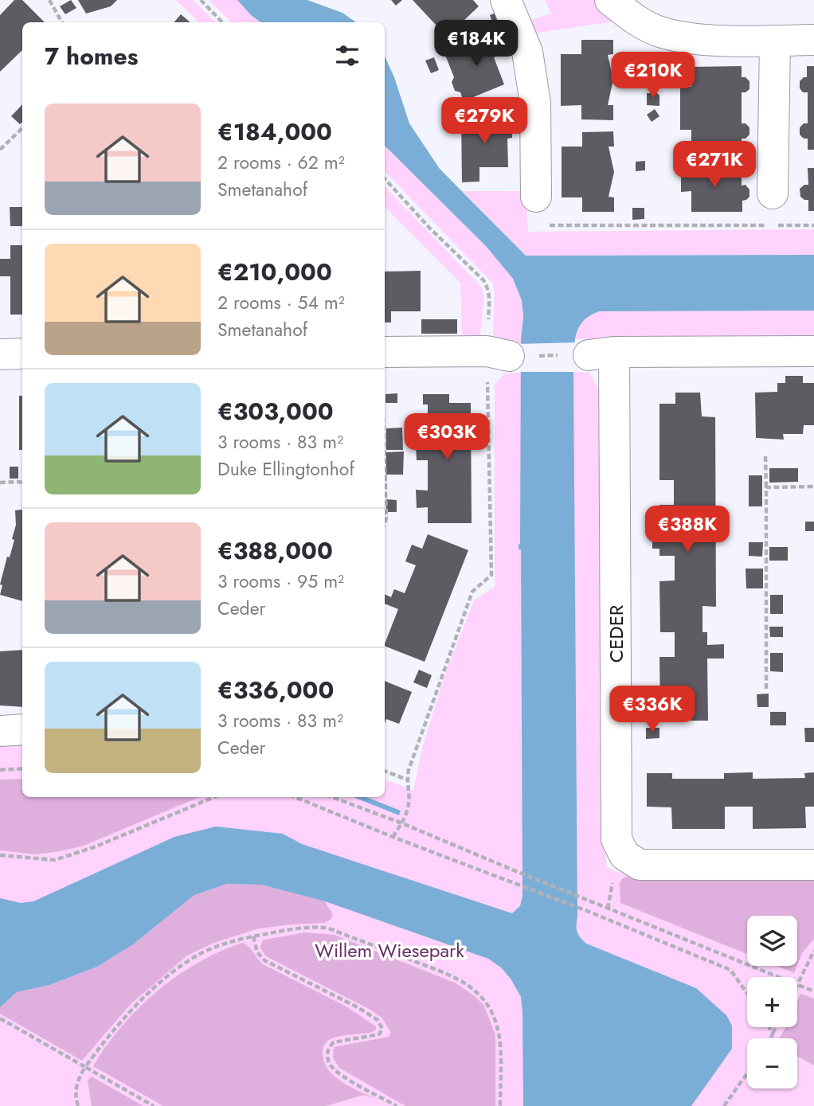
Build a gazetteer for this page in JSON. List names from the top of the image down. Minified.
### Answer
{"streets":{"street":["CEDER"]},"parks":["Willem Wiesepark"],"page":{"price":["€184K","€210K","€279K","€271K","€303K","€388K","€336K"],"heading":"7 homes","list":[{"name":"€184,000","note":"2 rooms · 62 m² · Smetanahof"},{"name":"€210,000","note":"2 rooms · 54 m² · Smetanahof"},{"name":"€303,000","note":"3 rooms · 83 m² · Duke Ellingtonhof"},{"name":"€388,000","note":"3 rooms · 95 m² · Ceder"},{"name":"€336,000","note":"3 rooms · 83 m² · Ceder"}],"map_buttons":["+","−"]}}
